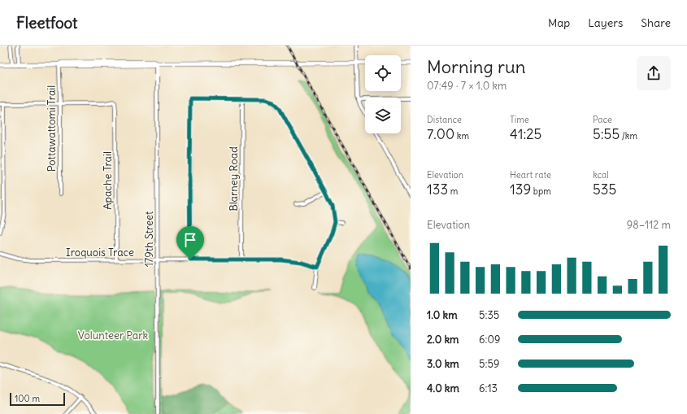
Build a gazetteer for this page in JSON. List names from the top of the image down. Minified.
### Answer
{"streets":{"street":["Pottawattomi Trail","Blarney Road","Apache Trail","179th Street","Iroquois Trace"]},"crossings":[["Pottawattomi Trail","Apache Trail"],["Blarney Road","Iroquois Trace"],["Apache Trail","Iroquois Trace"],["179th Street","Iroquois Trace"]],"parks":["Volunteer Park"],"scale_bar":"100 m","page":{"header":"Fleetfoot","nav":["Map","Layers","Share"],"heading":["Morning run","07:49 · 7 × 1.0 km"],"stats":[["Distance","7.00 km"],["Time","41:25"],["Pace","5:55 /km"],["Elevation","133 m"],["Heart rate","139 bpm"],["kcal","535"]],"chart":["Elevation","98–112 m"],"list":[{"name":"1.0 km","note":"5:35"},{"name":"2.0 km","note":"6:09"},{"name":"3.0 km","note":"5:59"},{"name":"4.0 km","note":"6:13"}],"scale":"100 m"}}
